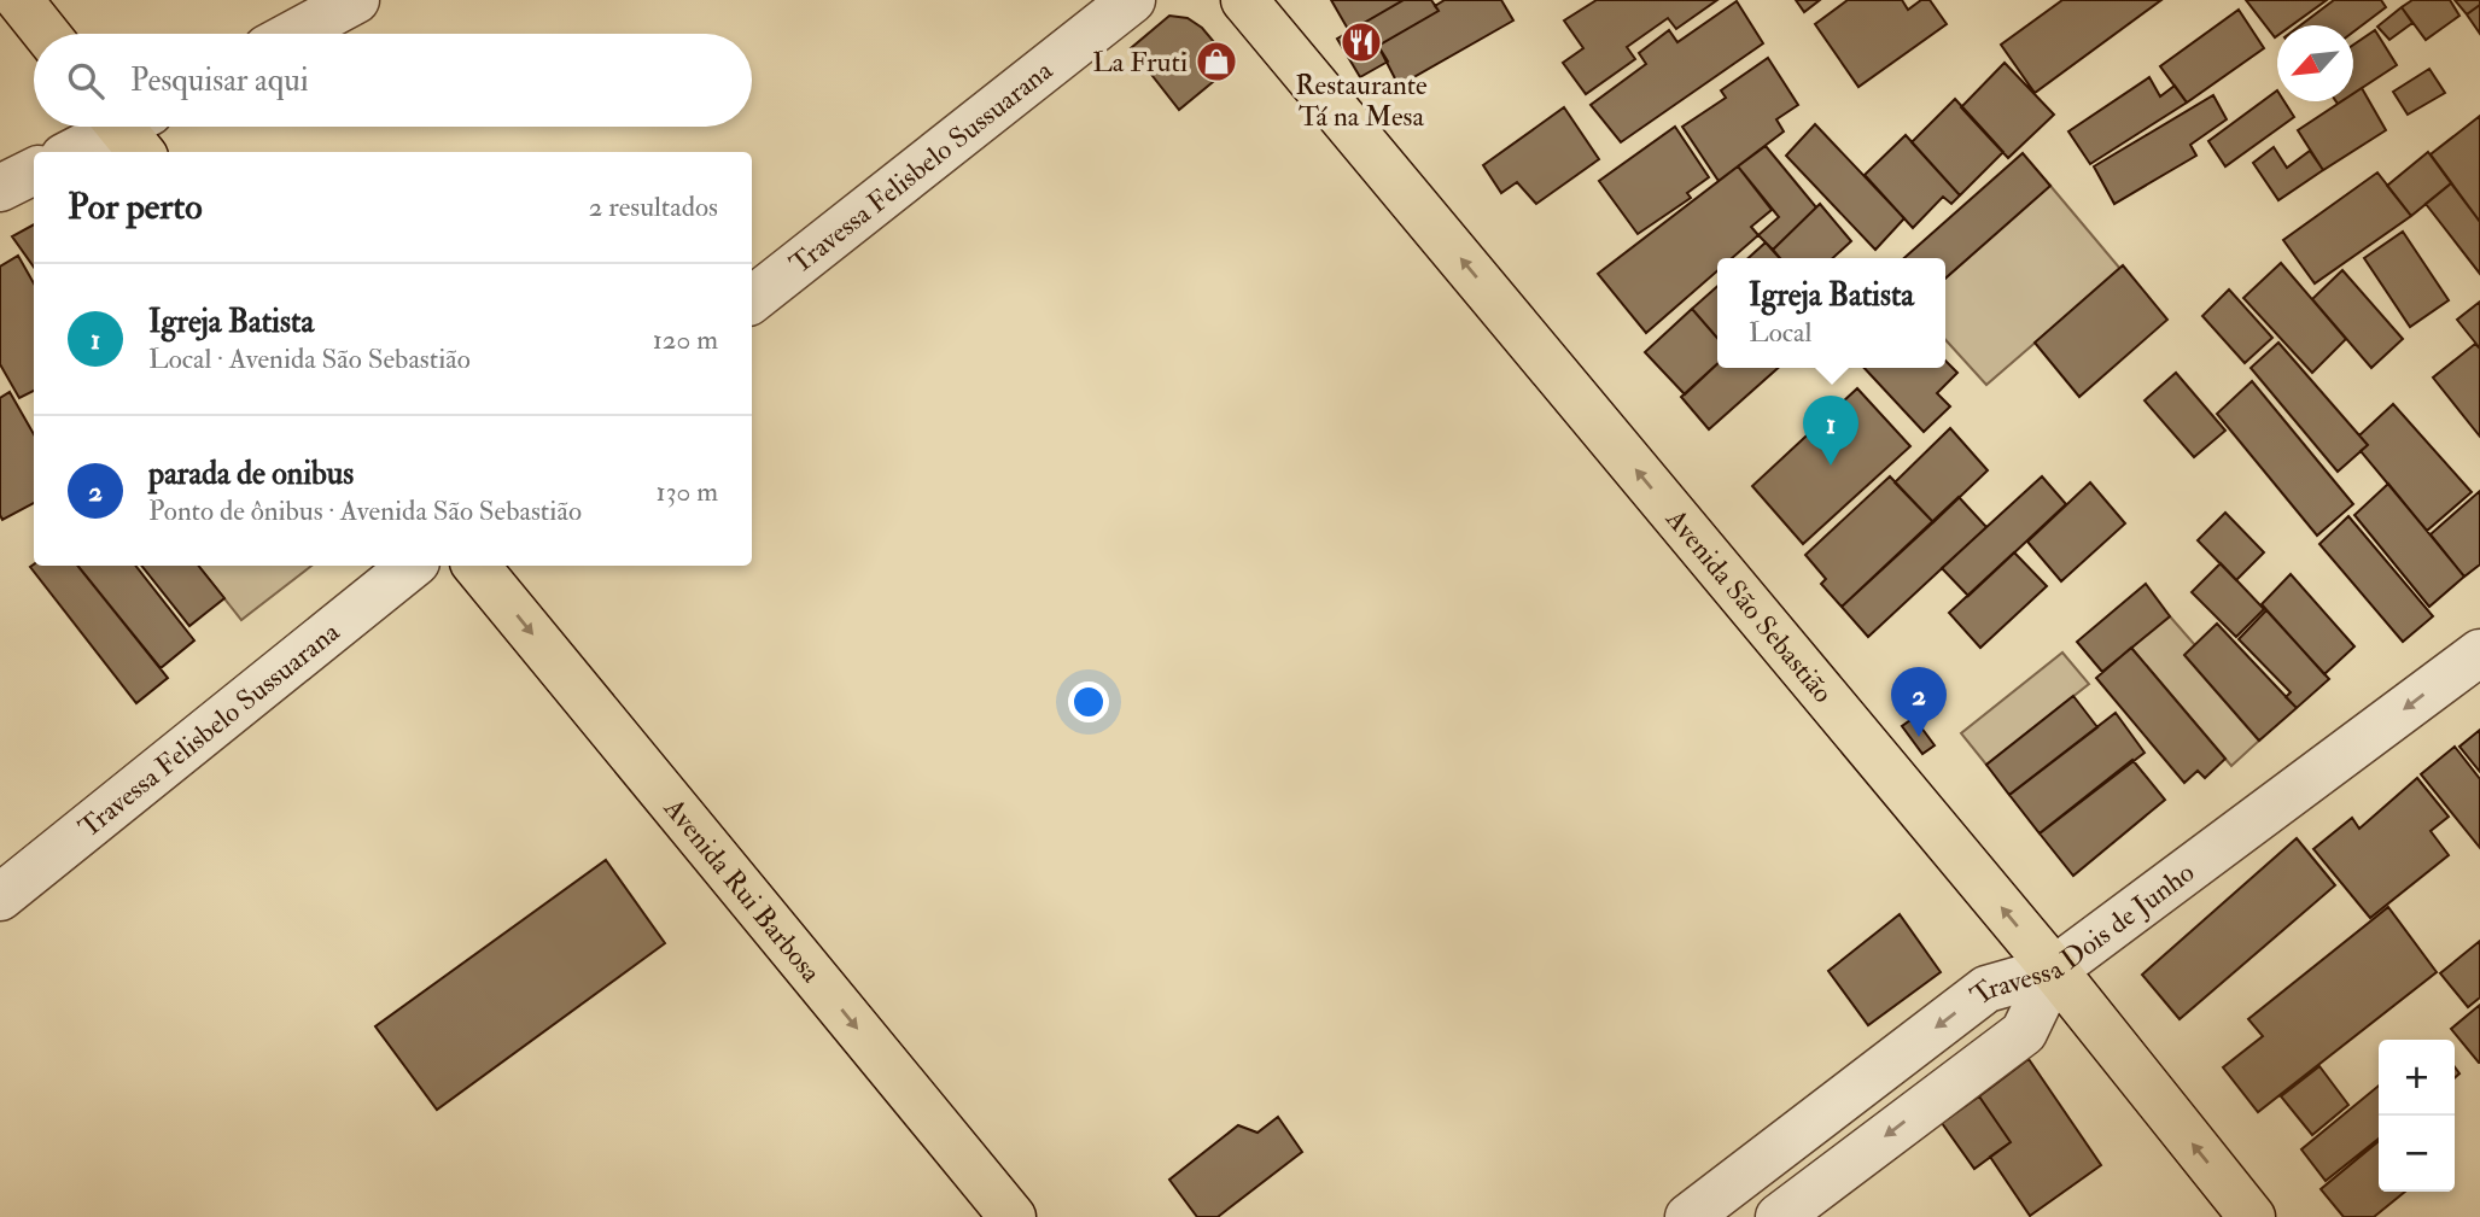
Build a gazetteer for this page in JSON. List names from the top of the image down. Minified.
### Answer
{"streets":{"main road":["Avenida São Sebastião","Avenida Rui Barbosa"],"street":["Travessa Felisbelo Sussuarana","Travessa Dois de Junho"]},"crossings":[["Avenida São Sebastião","Travessa Dois de Junho"]],"one_way":["Avenida São Sebastião","Avenida Rui Barbosa"],"places":{"restaurant":["Restaurante Tá na Mesa"],"shop":["La Fruti"]},"north":"bottom left","page":{"search":"Pesquisar aqui","heading":["Por perto","2 resultados"],"popup":["Igreja Batista","Local"],"list":[{"mark":"1","name":"Igreja Batista","note":"Local · Avenida São Sebastião","value":"120 m"},{"mark":"2","name":"parada de onibus","note":"Ponto de ônibus · Avenida São Sebastião","value":"130 m"}],"pins":["1","2"],"map_buttons":["+","−"]}}
